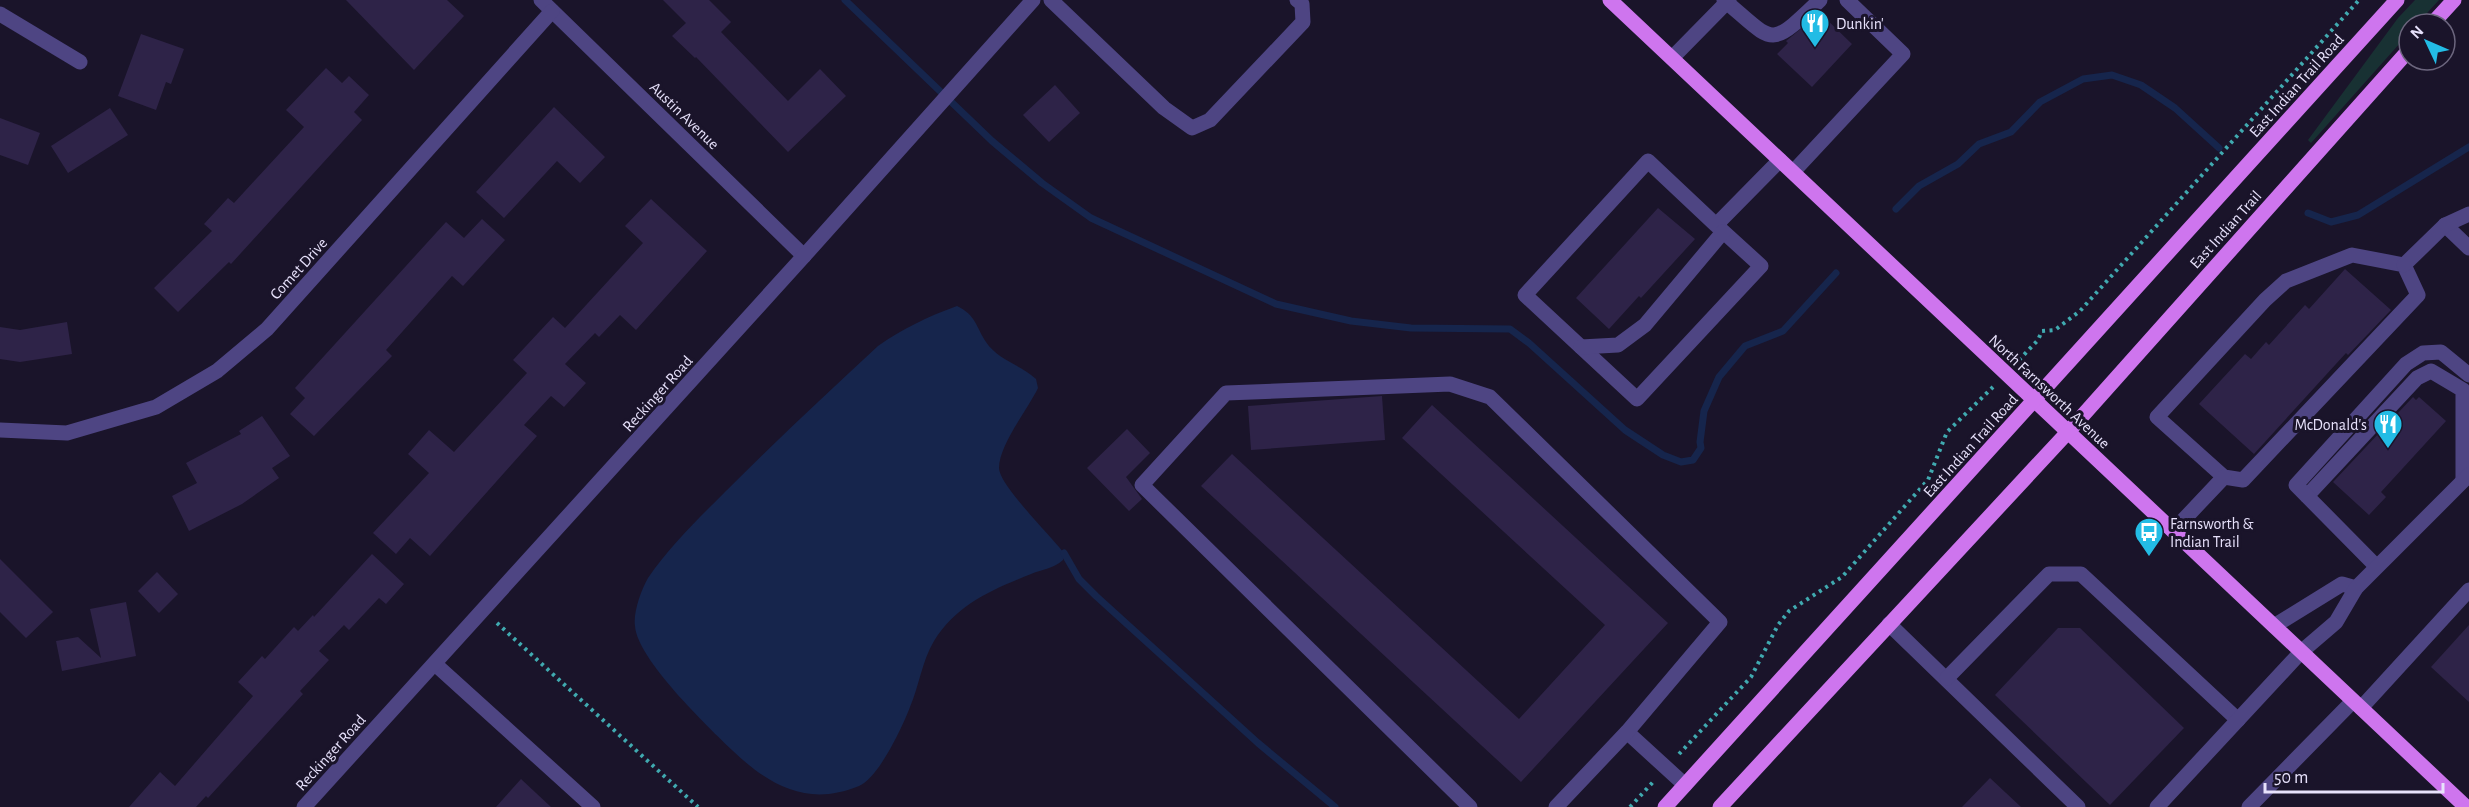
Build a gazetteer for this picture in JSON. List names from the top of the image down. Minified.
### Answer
{"streets":{"main road":["East Indian Trail Road","East Indian Trail","North Farnsworth Avenue"],"street":["Austin Avenue","Comet Drive","Reckinger Road"]},"crossings":[["East Indian Trail Road","North Farnsworth Avenue"],["Austin Avenue","Comet Drive"],["Austin Avenue","Reckinger Road"],["East Indian Trail","North Farnsworth Avenue"]],"places":{"restaurant":["Dunkin'","McDonald's"],"bus stop":["Farnsworth & Indian Trail"]},"scale_bar":"50 m","north":"top left"}
